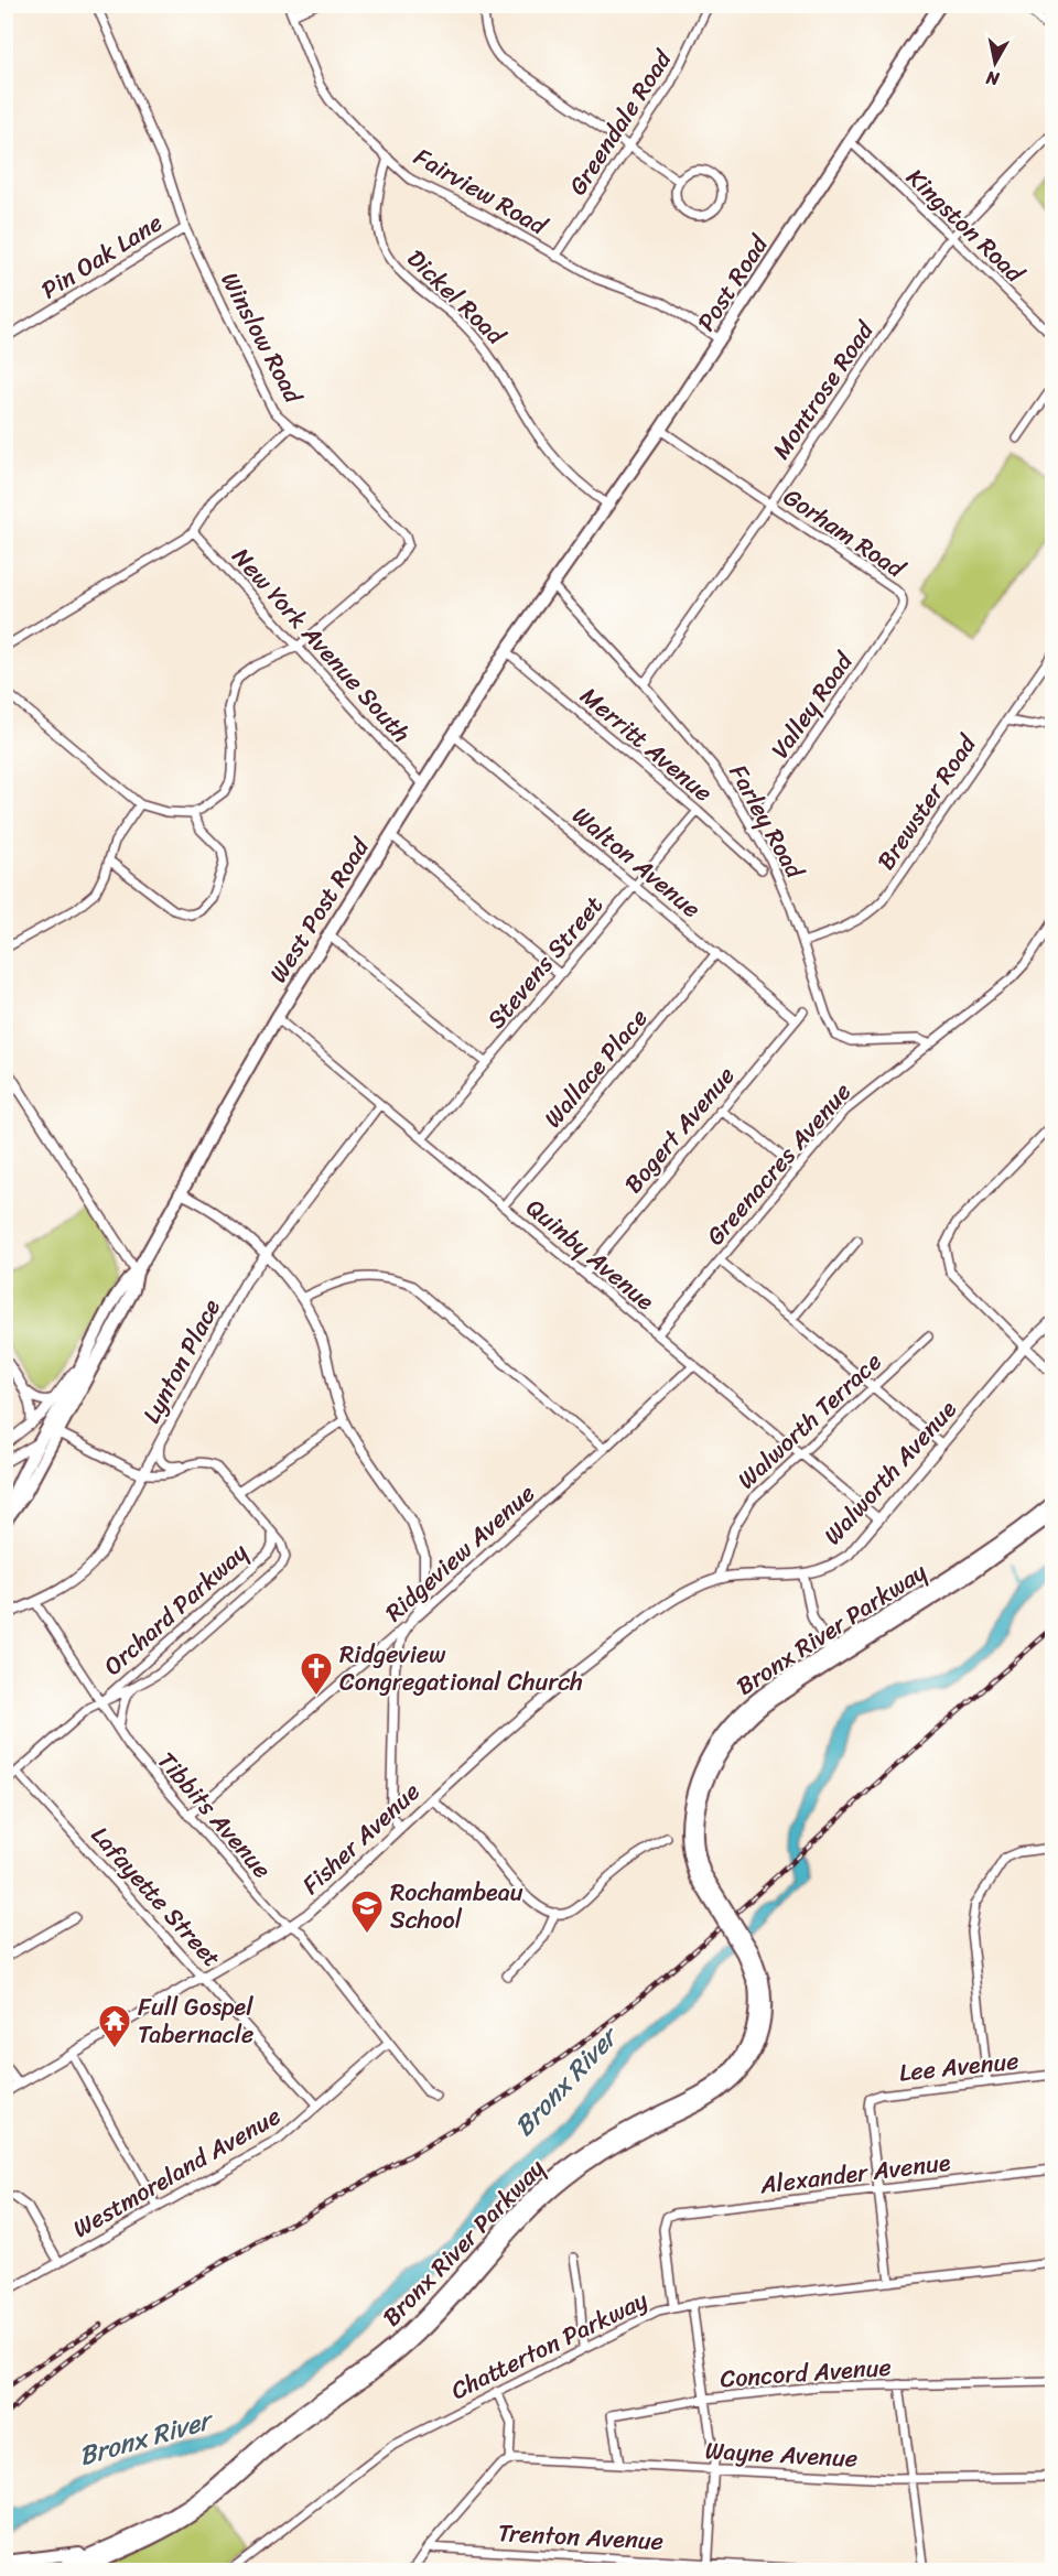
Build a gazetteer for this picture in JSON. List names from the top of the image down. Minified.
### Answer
{"streets":{"main road":["Post Road","West Post Road","Bronx River Parkway"],"street":["Greendale Road","Fairview Road","Kingston Road","Pin Oak Lane","Dickel Road","Winslow Road","Montrose Road","Gorham Road","New York Avenue South","Valley Road","Merritt Avenue","Brewster Road","Farley Road","Walton Avenue","Stevens Street","Wallace Place","Bogert Avenue","Greenacres Avenue","Quinby Avenue","Lynton Place","Walworth Terrace","Walworth Avenue","Ridgeview Avenue","Orchard Parkway","Tibbits Avenue","Fisher Avenue","Lafayette Street","Lee Avenue","Westmoreland Avenue","Alexander Avenue","Chatterton Parkway","Concord Avenue","Wayne Avenue","Trenton Avenue"]},"crossings":[["Greendale Road","Fairview Road"],["Fairview Road","Post Road"],["Fairview Road","Dickel Road"],["Kingston Road","Post Road"],["Kingston Road","Montrose Road"],["Pin Oak Lane","Winslow Road"],["Post Road","Dickel Road"],["Post Road","Gorham Road"],["Post Road","Farley Road"],["Post Road","West Post Road"],["Winslow Road","New York Avenue South"],["Montrose Road","Gorham Road"],["Montrose Road","Farley Road"],["Gorham Road","Valley Road"],["New York Avenue South","West Post Road"],["Valley Road","Farley Road"],["Merritt Avenue","West Post Road"],["Merritt Avenue","Stevens Street"],["Brewster Road","Farley Road"],["Farley Road","West Post Road"],["Farley Road","Greenacres Avenue"],["Walton Avenue","West Post Road"],["Walton Avenue","Stevens Street"],["Walton Avenue","Wallace Place"],["Walton Avenue","Bogert Avenue"],["West Post Road","Quinby Avenue"],["Stevens Street","Quinby Avenue"],["Wallace Place","Quinby Avenue"],["Bogert Avenue","Quinby Avenue"],["Greenacres Avenue","Quinby Avenue"],["Quinby Avenue","Lynton Place"],["Quinby Avenue","Walworth Terrace"],["Quinby Avenue","Walworth Avenue"],["Quinby Avenue","Ridgeview Avenue"],["Lynton Place","Tibbits Avenue"],["Walworth Terrace","Walworth Avenue"],["Walworth Terrace","Fisher Avenue"],["Walworth Avenue","Fisher Avenue"],["Ridgeview Avenue","Tibbits Avenue"],["Orchard Parkway","Tibbits Avenue"],["Tibbits Avenue","Fisher Avenue"],["Tibbits Avenue","Westmoreland Avenue"],["Fisher Avenue","Lafayette Street"],["Lafayette Street","Westmoreland Avenue"],["Lee Avenue","Alexander Avenue"],["Alexander Avenue","Chatterton Parkway"],["Concord Avenue","Wayne Avenue"]],"water":["Bronx River"],"places":{"church":["Ridgeview Congregational Church"],"school or university":["Rochambeau School"],"temple":["Full Gospel Tabernacle"]},"north":"bottom"}
